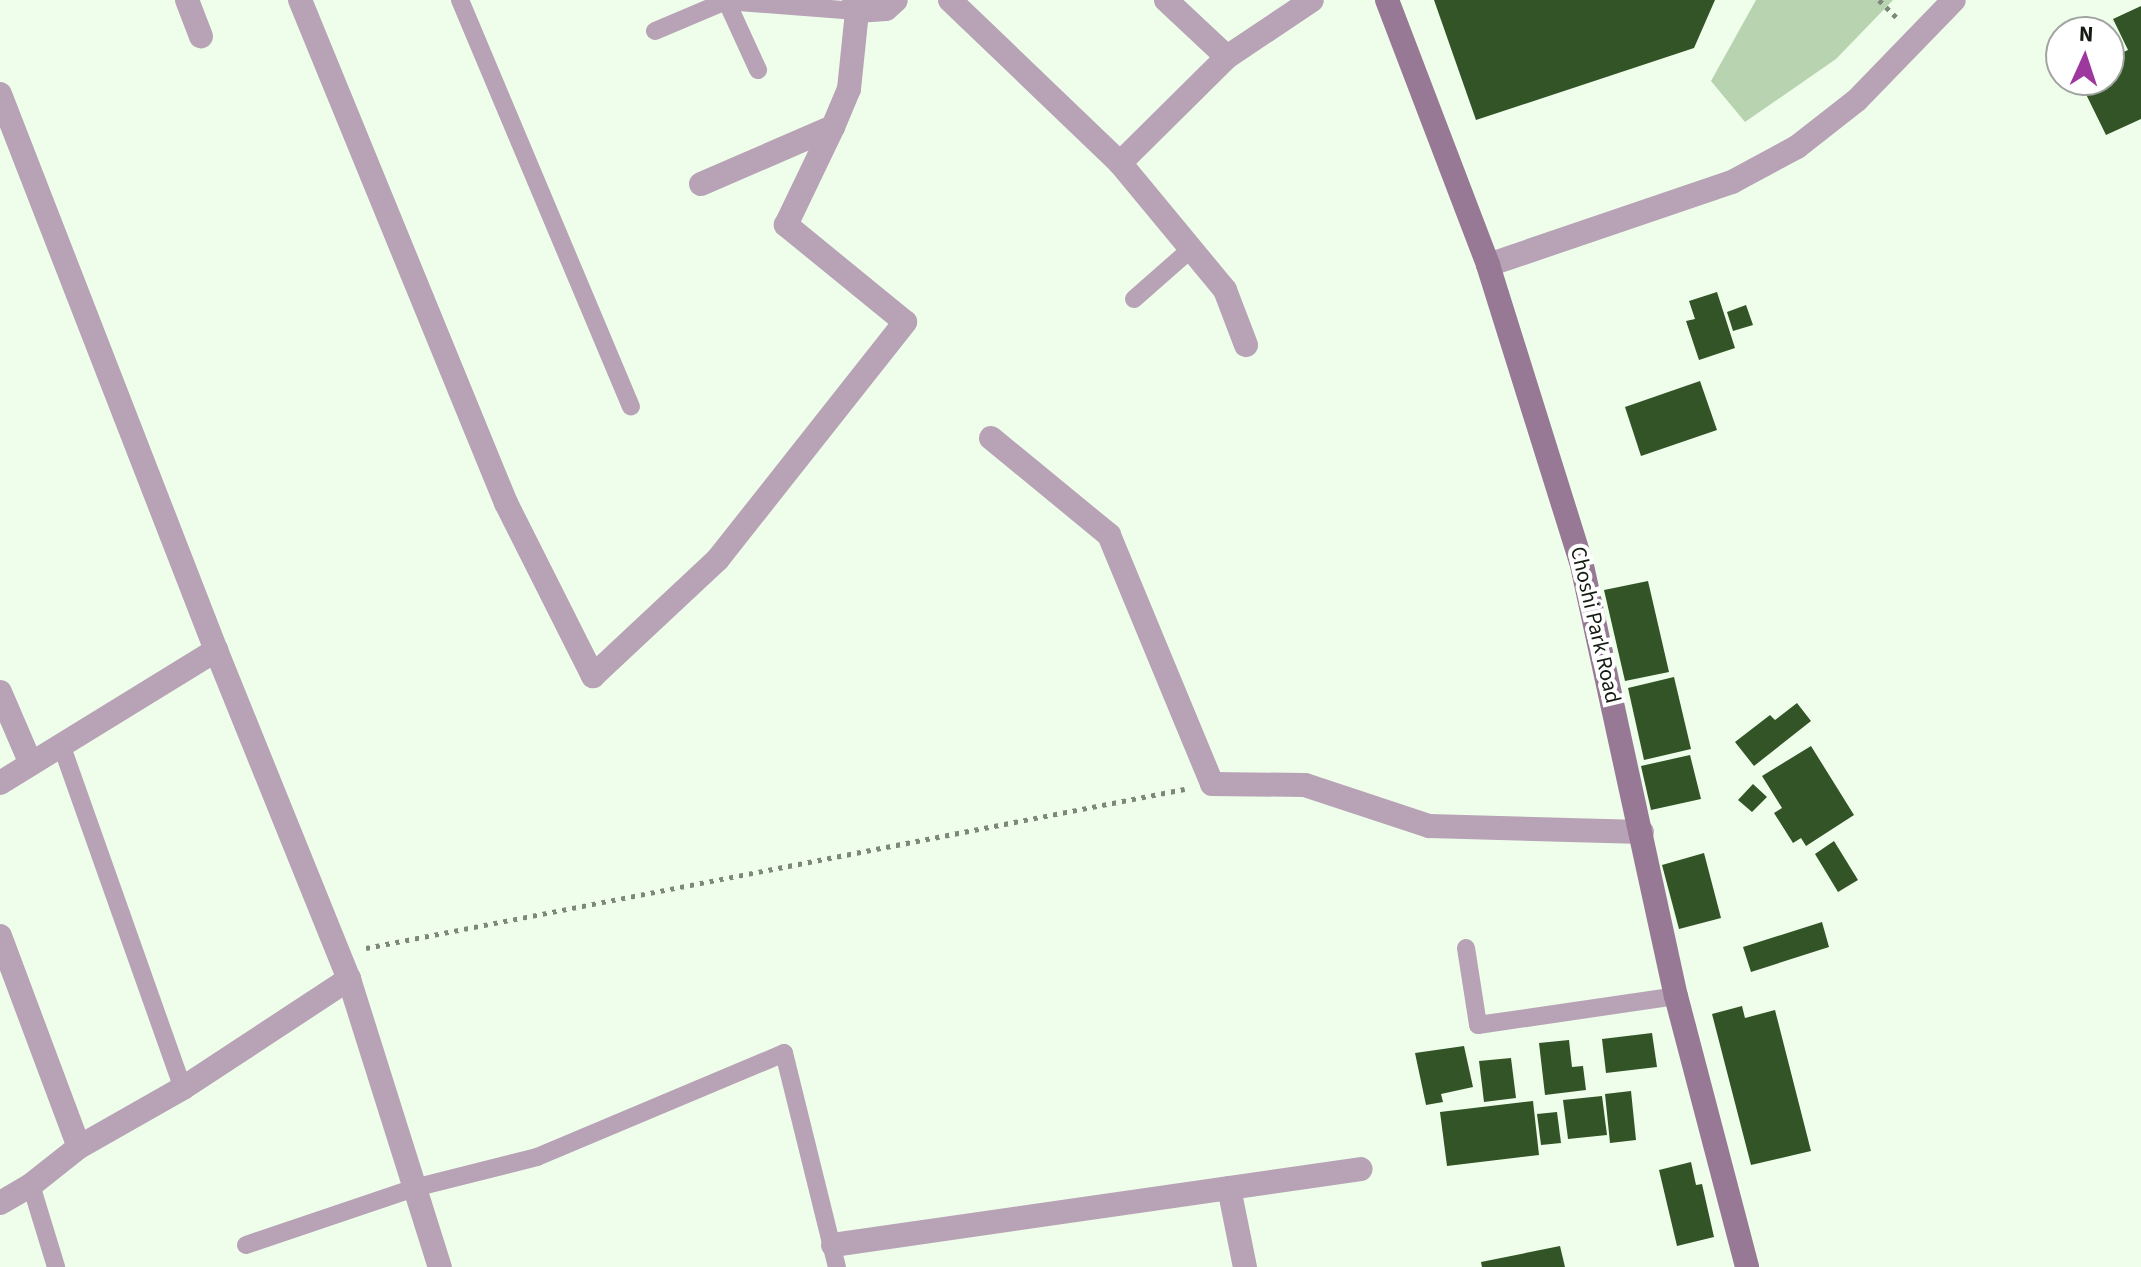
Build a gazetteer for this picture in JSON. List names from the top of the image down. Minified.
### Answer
{"streets":{"main road":["Choshi Park Road"]},"north":"top"}
